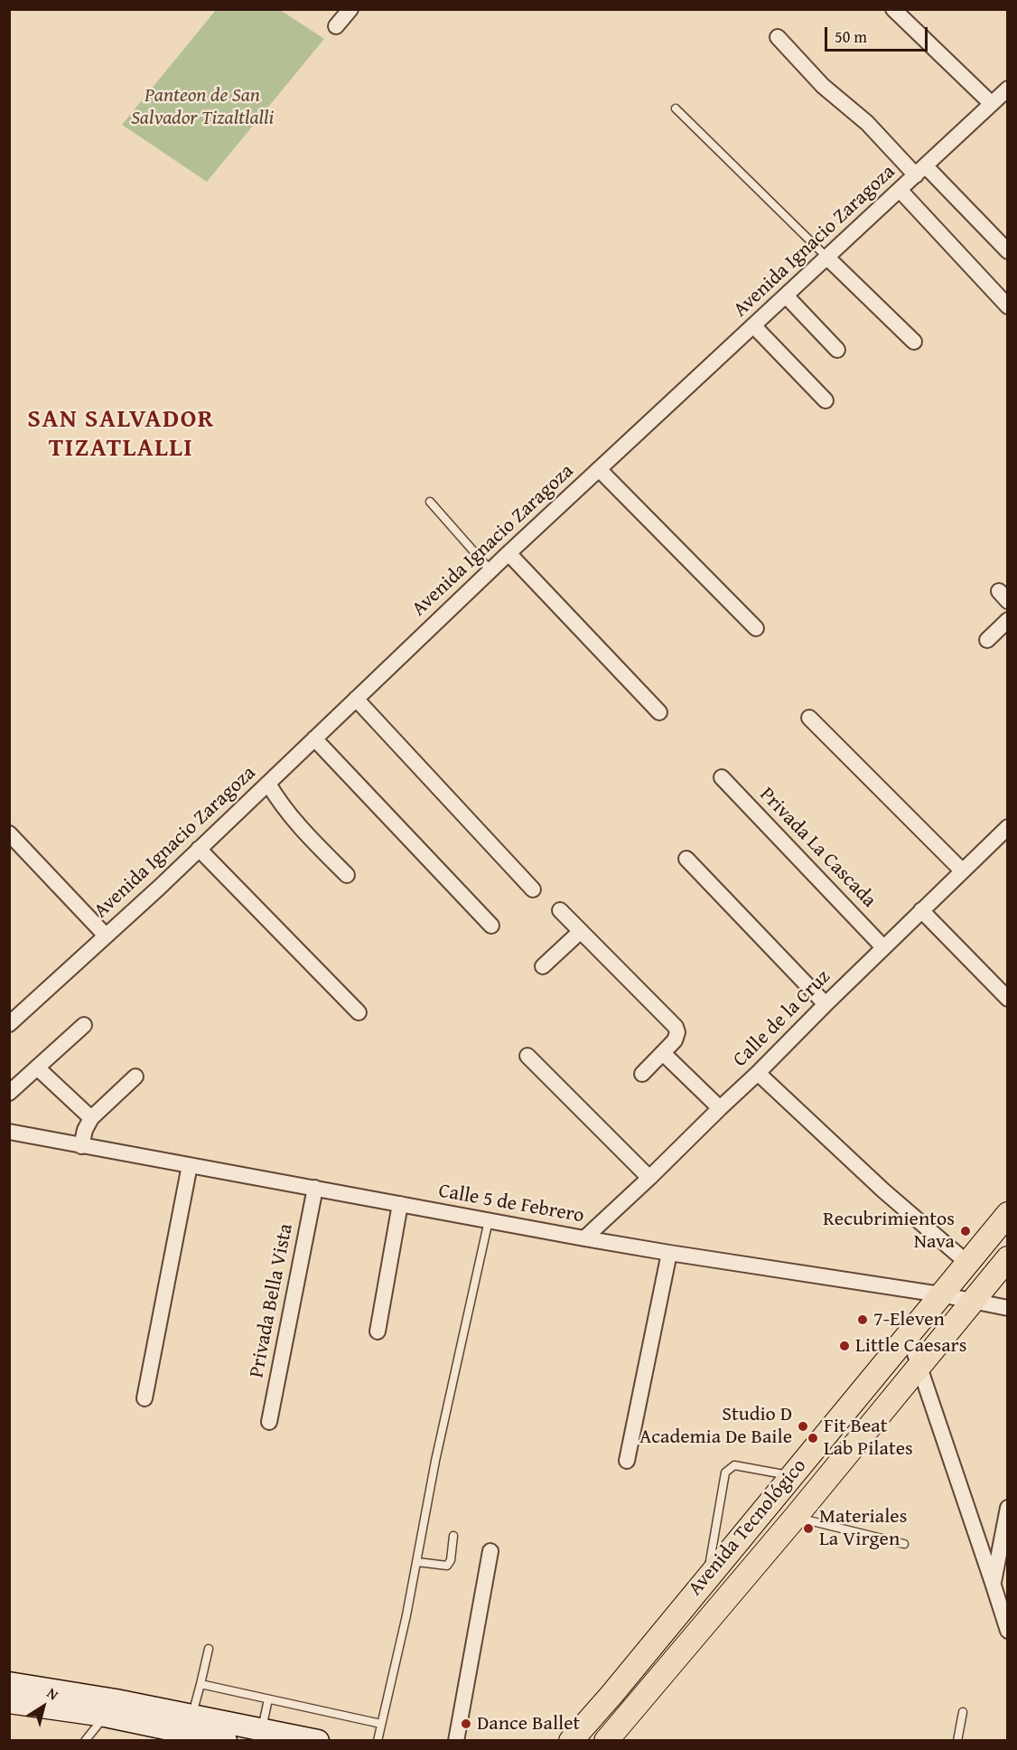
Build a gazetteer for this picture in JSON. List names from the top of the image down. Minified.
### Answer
{"streets":{"main road":["Avenida Tecnológico"],"street":["Avenida Ignacio Zaragoza","Privada La Cascada","Calle de la Cruz","Calle 5 de Febrero","Privada Bella Vista"]},"crossings":[["Privada La Cascada","Calle de la Cruz"],["Calle de la Cruz","Calle 5 de Febrero"],["Calle 5 de Febrero","Privada Bella Vista"],["Calle 5 de Febrero","Avenida Tecnológico"]],"districts":["SAN SALVADOR TIZATLALLI"],"parks":["Panteon de San Salvador Tizaltlalli"],"places":["Recubrimientos Nava","7-Eleven","Little Caesars","Studio D Academia De Baile","Fit Beat Lab Pilates","Materiales La Virgen","Dance Ballet"],"scale_bar":"50 m","north":"top right"}
